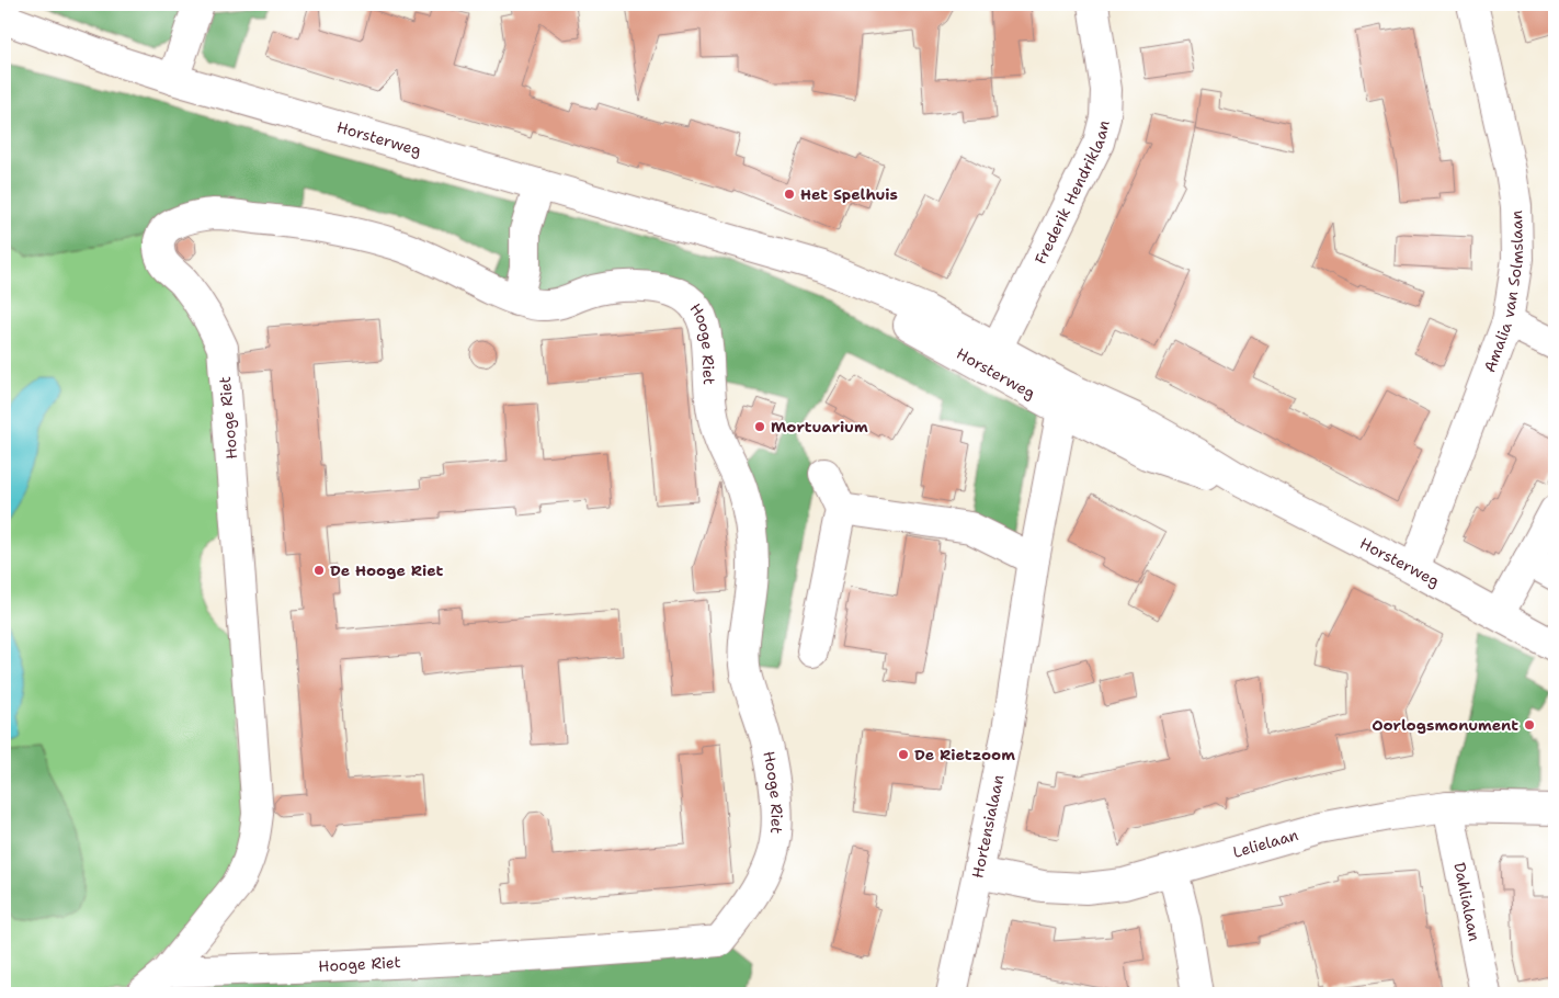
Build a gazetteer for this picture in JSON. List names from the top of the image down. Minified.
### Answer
{"streets":{"street":["Horsterweg","Frederik Hendriklaan","Amalia van Solmslaan","Hooge Riet","Hortensialaan","Lelielaan","Dahlialaan"]},"crossings":[["Horsterweg","Frederik Hendriklaan"],["Horsterweg","Amalia van Solmslaan"],["Horsterweg","Hortensialaan"],["Hortensialaan","Lelielaan"],["Lelielaan","Dahlialaan"]],"places":["Het Spelhuis","Mortuarium","De Hooge Riet","Oorlogsmonument","De Rietzoom"]}
